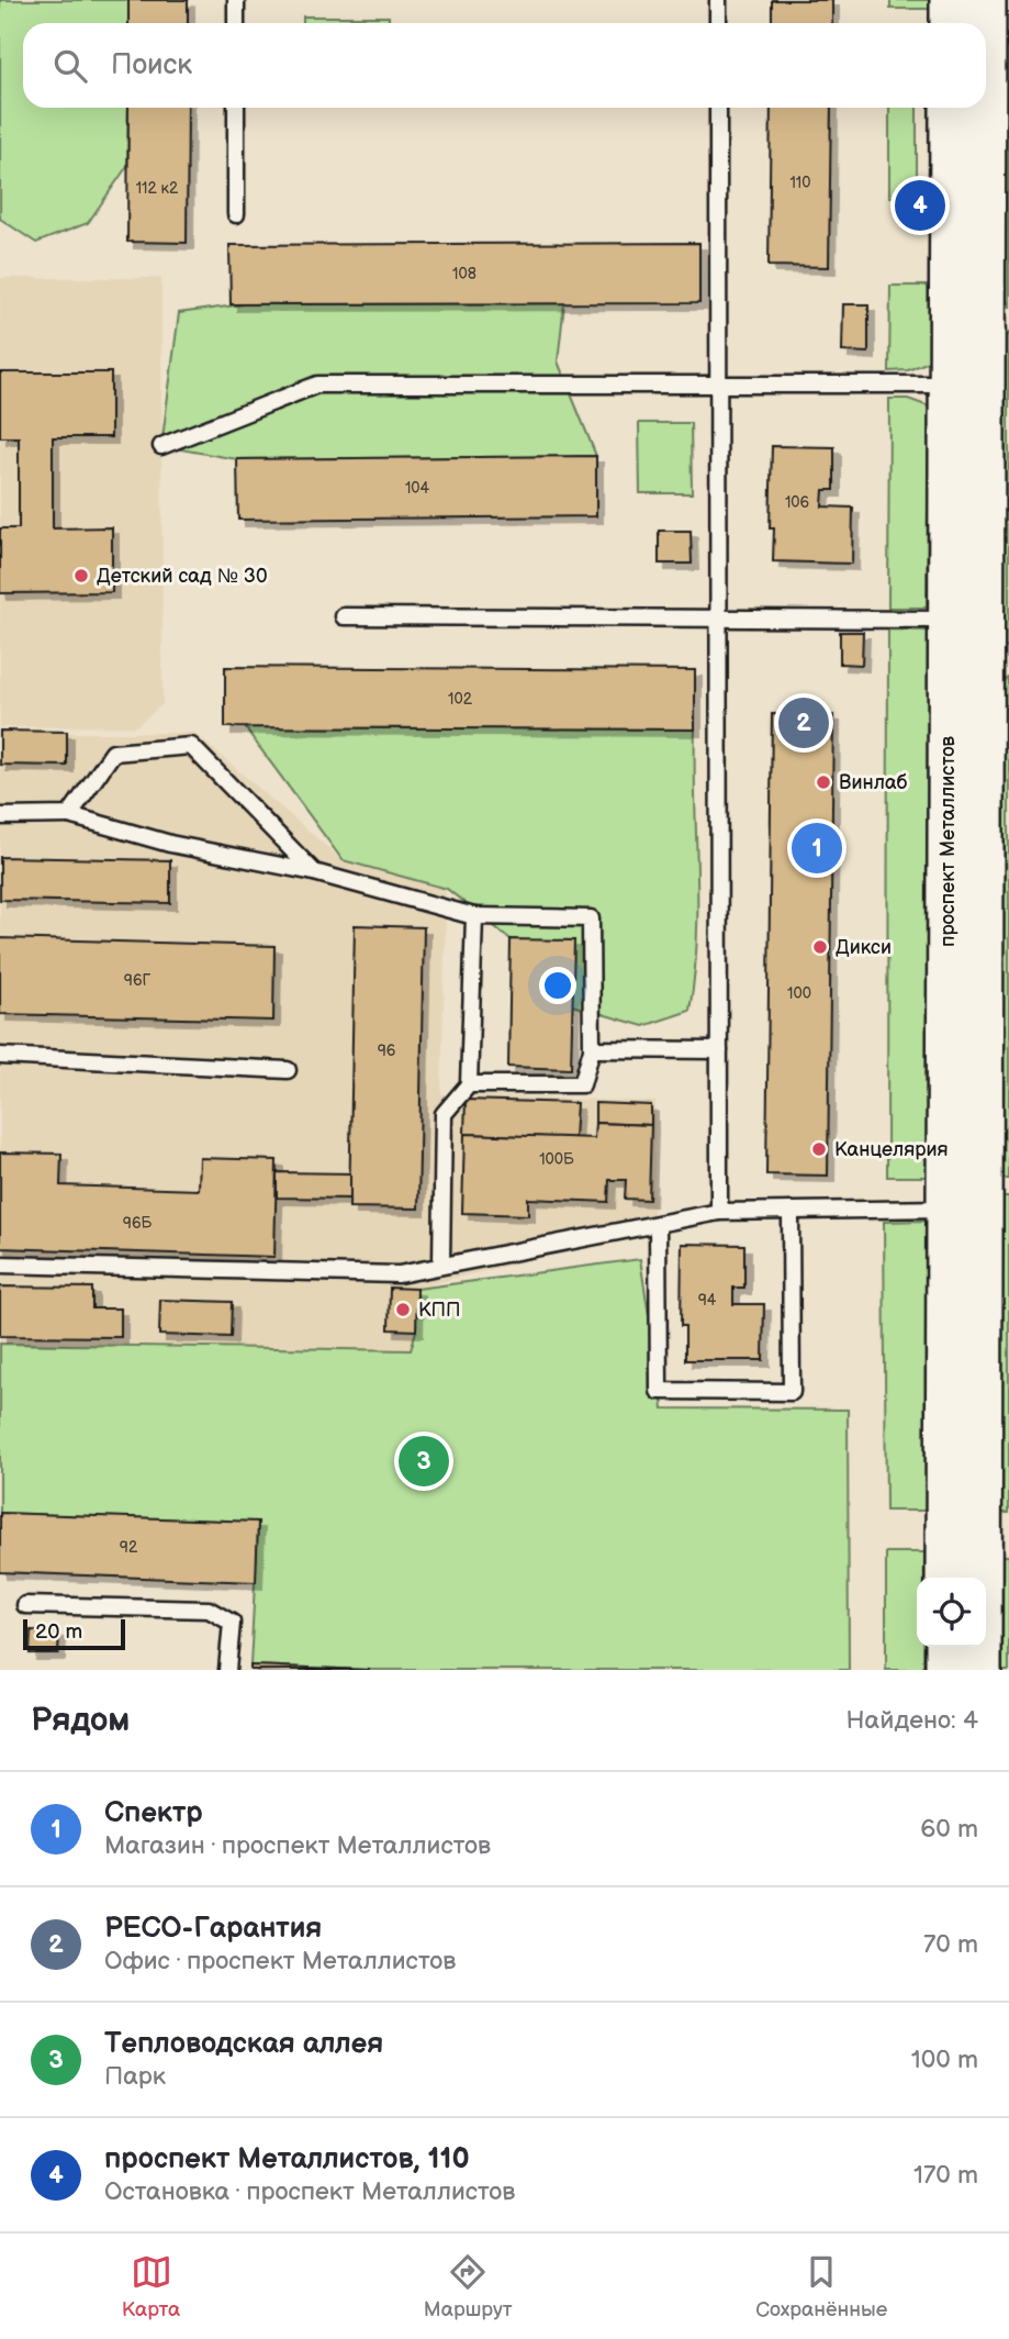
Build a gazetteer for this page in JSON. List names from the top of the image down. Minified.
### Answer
{"streets":{"street":["проспект Металлистов"]},"places":["Детский сад № 30","Винлаб","Дикси","Канцелярия","КПП"],"house_numbers":["110","112 к2","108","104","106","102","96Г","100","96","100Б","96Б","94","92"],"scale_bar":"20 m","page":{"search":"Поиск","pins":["4","2","1","3"],"scale":"20 m","heading":["Рядом","Найдено: 4"],"list":[{"mark":"1","name":"Спектр","note":"Магазин · проспект Металлистов","value":"60 m"},{"mark":"2","name":"РЕСО-Гарантия","note":"Офис · проспект Металлистов","value":"70 m"},{"mark":"3","name":"Тепловодская аллея","note":"Парк","value":"100 m"},{"mark":"4","name":"проспект Металлистов, 110","note":"Остановка · проспект Металлистов","value":"170 m"}],"nav":["Карта","Маршрут","Сохранённые"]}}
